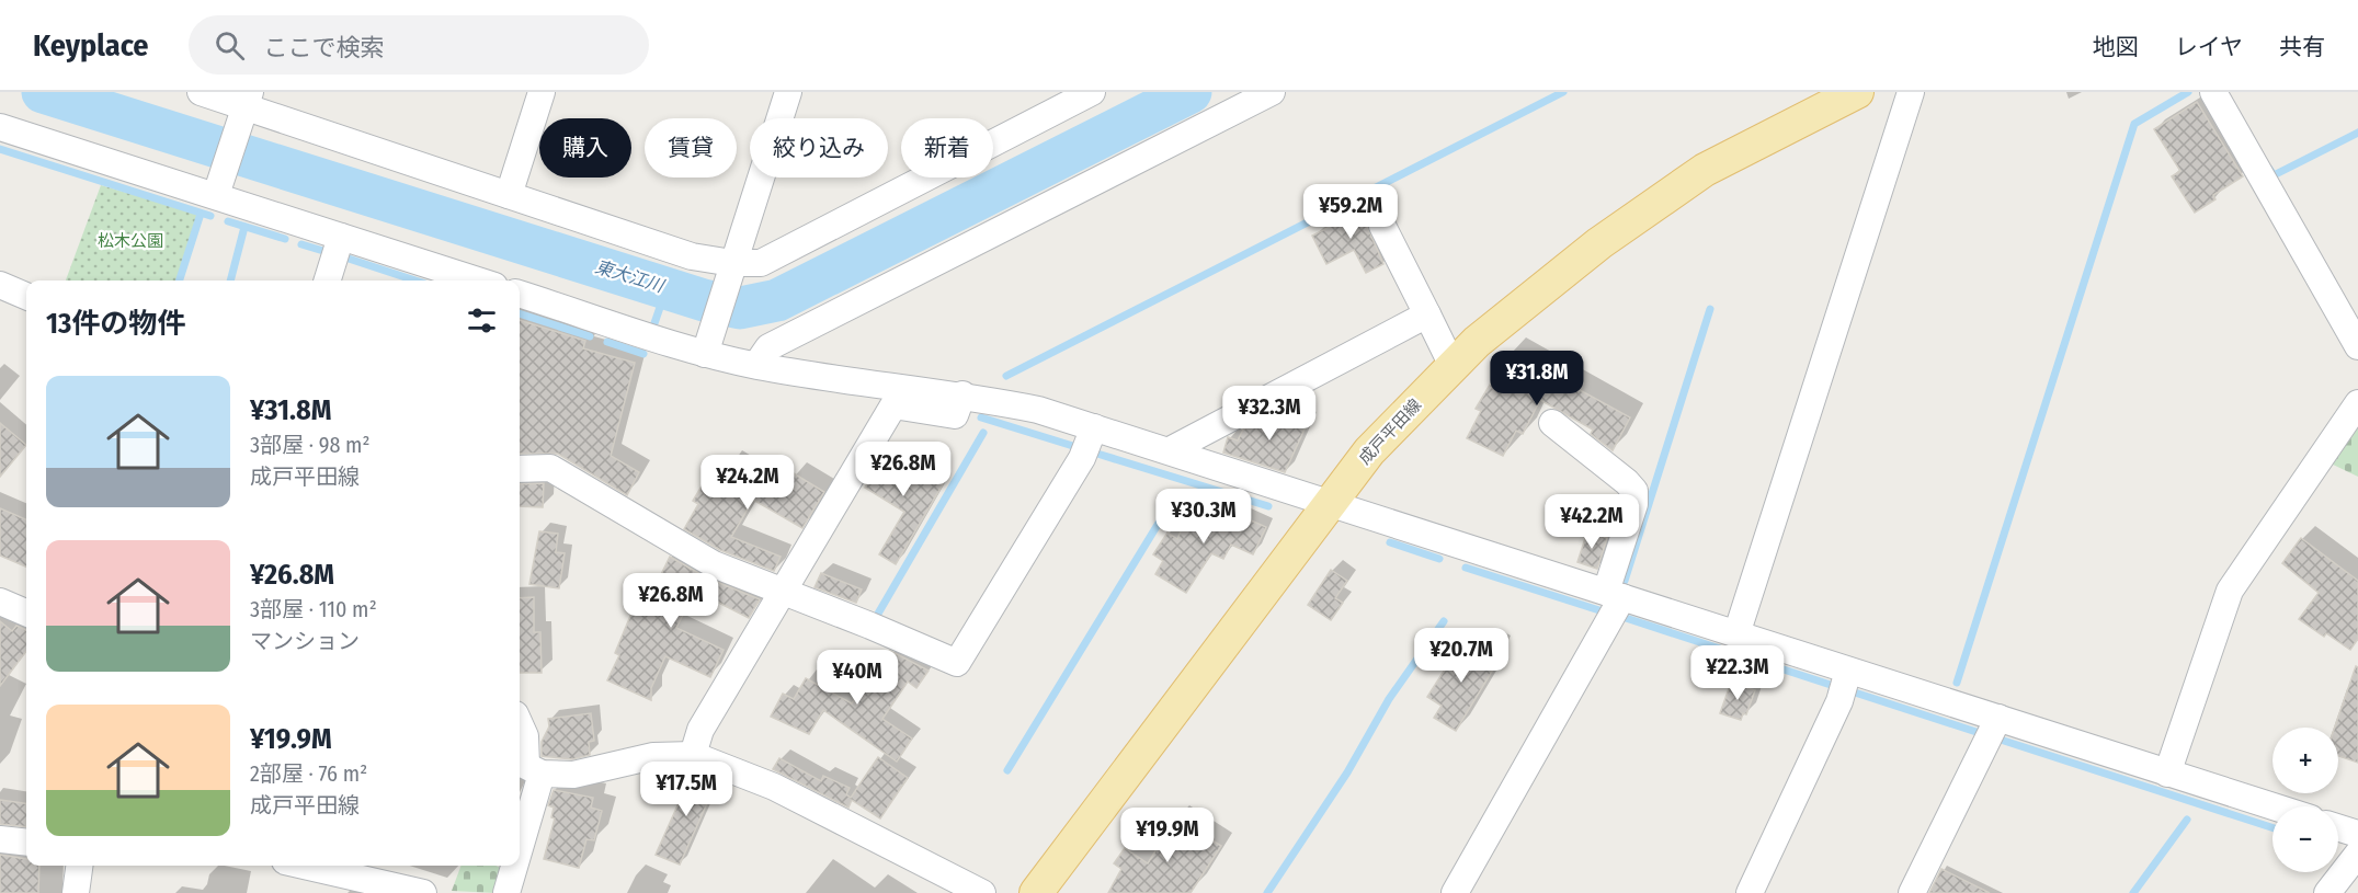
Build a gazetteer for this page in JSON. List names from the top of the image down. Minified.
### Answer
{"streets":{"main road":["成戸平田線"]},"water":["東大江川"],"parks":["松木公園"],"page":{"header":"Keyplace","search":"ここで検索","nav":["地図","レイヤ","共有"],"chip":["購入","賃貸","絞り込み","新着"],"price":["¥59.2M","¥31.8M","¥32.3M","¥26.8M","¥24.2M","¥30.3M","¥42.2M","¥26.8M","¥20.7M","¥22.3M","¥40M","¥17.5M","¥19.9M"],"heading":"13件の物件","list":[{"name":"¥31.8M","note":"3部屋 · 98 m² · 成戸平田線"},{"name":"¥26.8M","note":"3部屋 · 110 m² · マンション"},{"name":"¥19.9M","note":"2部屋 · 76 m² · 成戸平田線"}],"map_buttons":["+","−"]}}
